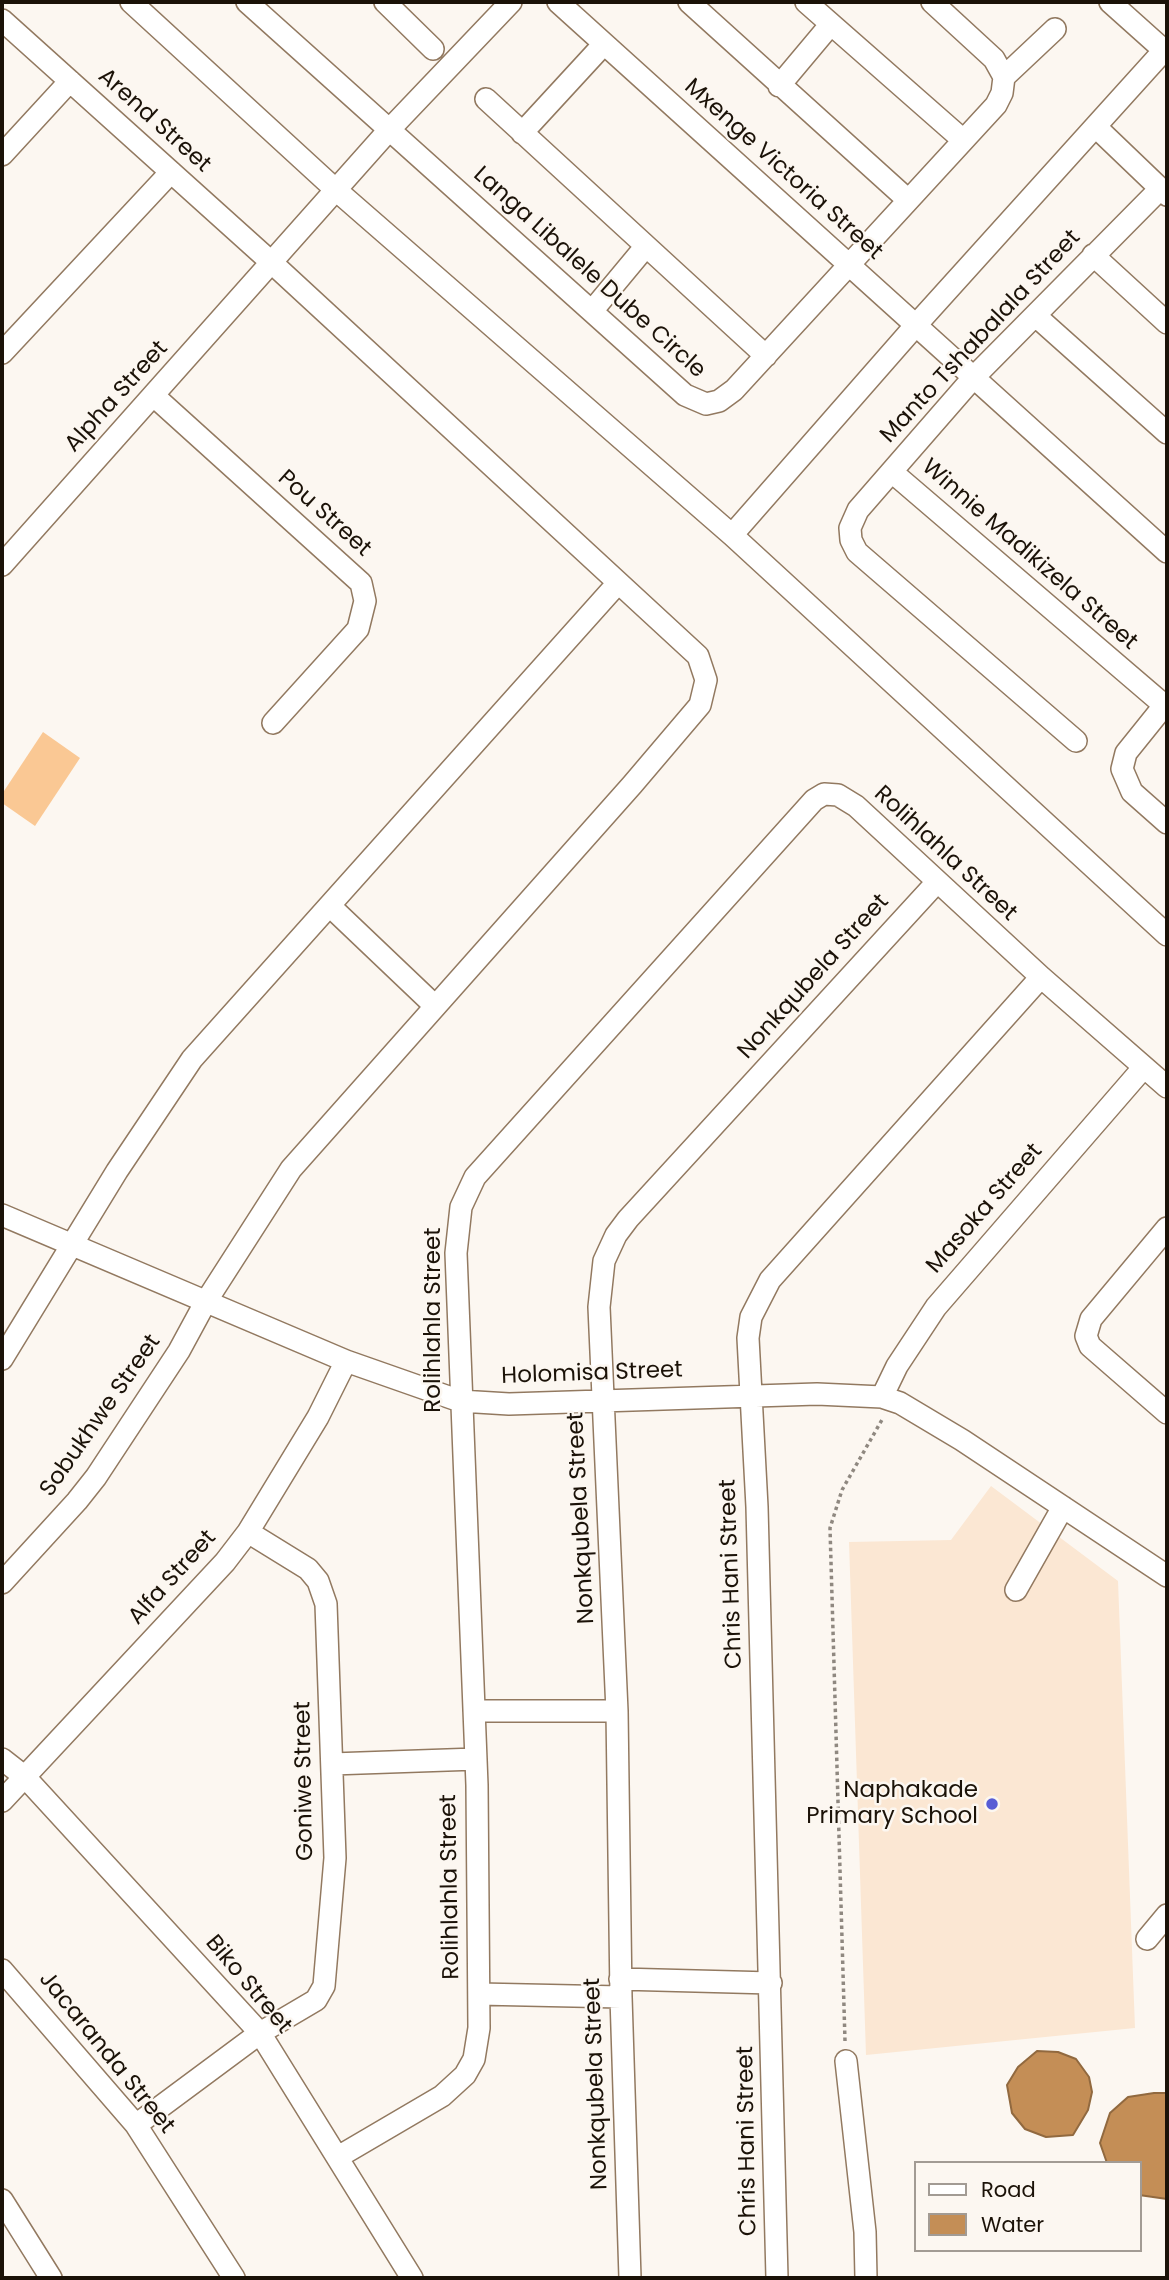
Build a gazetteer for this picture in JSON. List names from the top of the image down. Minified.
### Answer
{"streets":{"street":["Arend Street","Mxenge Victoria Street","Langa Libalele Dube Circle","Manto Tshabalala Street","Alpha Street","Pou Street","Winnie Madikizela Street","Rolihlahla Street","Nonkqubela Street","Masoka Street","Holomisa Street","Sobukhwe Street","Chris Hani Street","Alfa Street","Goniwe Street","Biko Street","Jacaranda Street"]},"crossings":[["Arend Street","Alpha Street"],["Arend Street","Sobukhwe Street"],["Mxenge Victoria Street","Langa Libalele Dube Circle"],["Mxenge Victoria Street","Manto Tshabalala Street"],["Langa Libalele Dube Circle","Alpha Street"],["Manto Tshabalala Street","Winnie Madikizela Street"],["Alpha Street","Pou Street"],["Rolihlahla Street","Nonkqubela Street"],["Rolihlahla Street","Masoka Street"],["Rolihlahla Street","Holomisa Street"],["Rolihlahla Street","Chris Hani Street"],["Rolihlahla Street","Biko Street"],["Nonkqubela Street","Holomisa Street"],["Masoka Street","Holomisa Street"],["Holomisa Street","Sobukhwe Street"],["Holomisa Street","Chris Hani Street"],["Holomisa Street","Alfa Street"],["Alfa Street","Goniwe Street"],["Alfa Street","Biko Street"],["Goniwe Street","Biko Street"],["Goniwe Street","Jacaranda Street"]],"places":["Naphakade Primary School"],"legend":["Road","Water"]}
